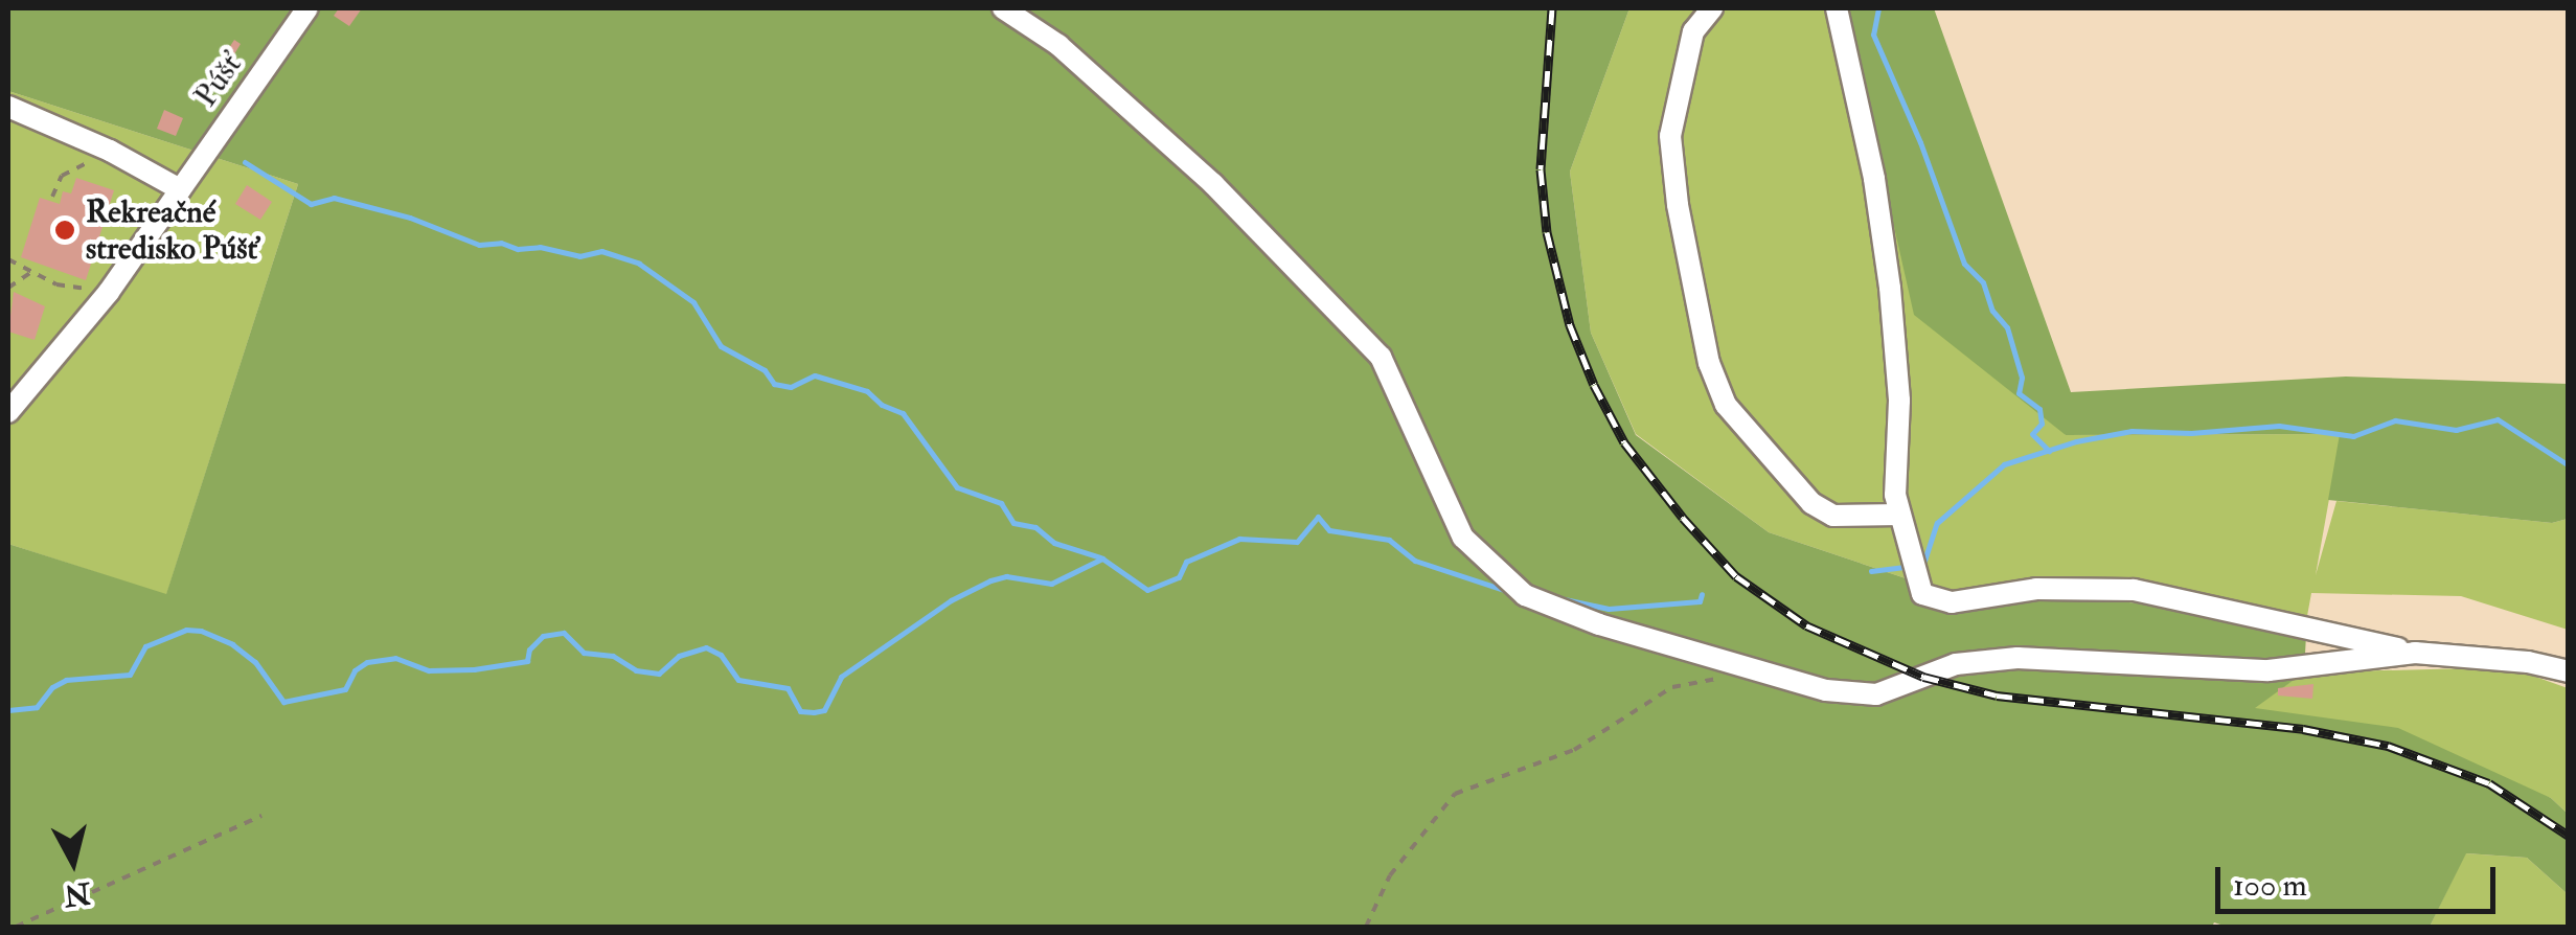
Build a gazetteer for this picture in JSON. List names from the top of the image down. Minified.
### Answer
{"streets":{"lane":["Púšť"]},"places":["Rekreačné stredisko Púšť"],"scale_bar":"100 m","north":"bottom"}
